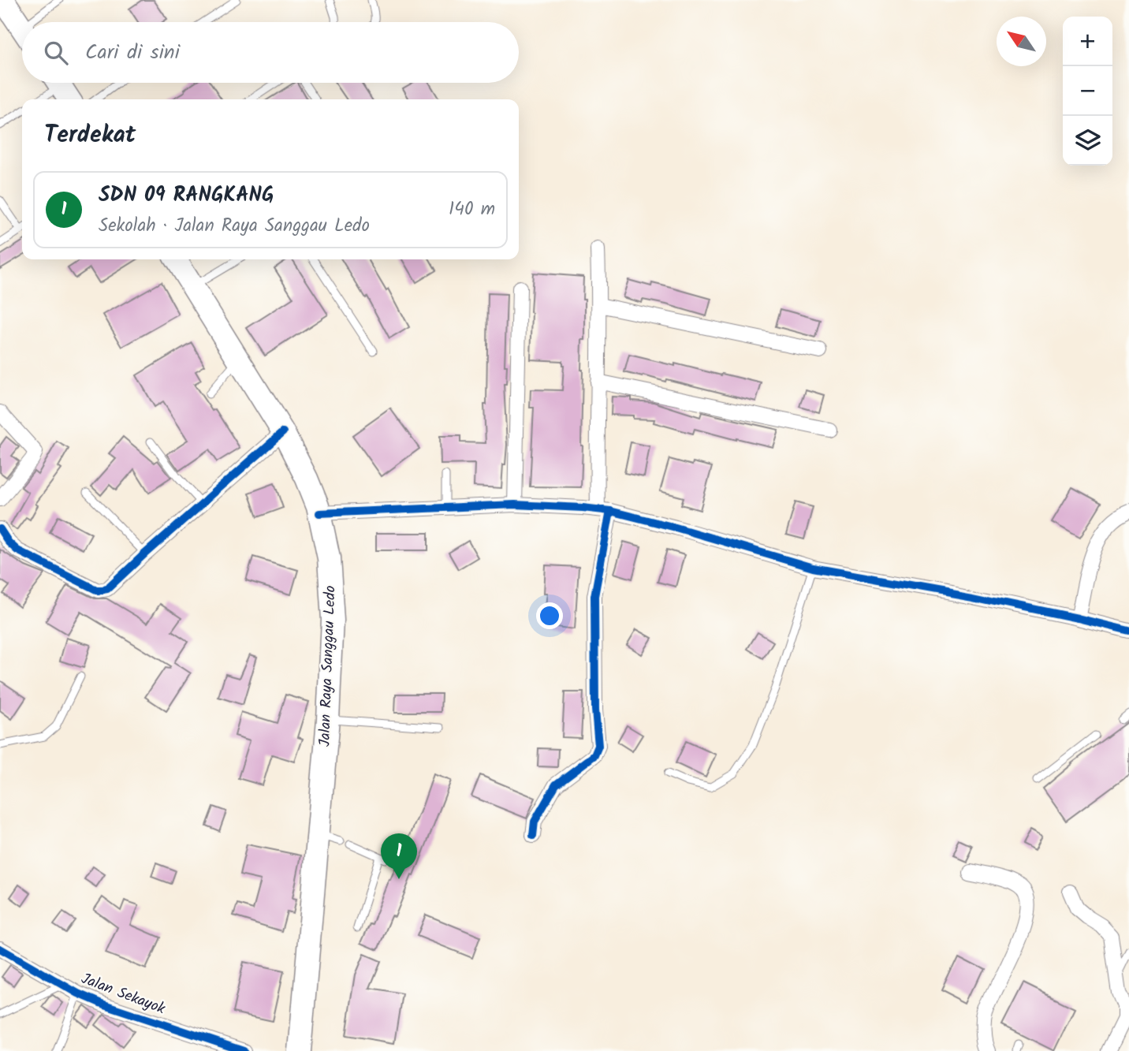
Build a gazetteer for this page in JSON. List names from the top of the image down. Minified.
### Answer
{"streets":{"highway":["Jalan Raya Sanggau Ledo"],"street":["Jalan Sekayok"]},"north":"top left","page":{"map_buttons":["+","−"],"search":"Cari di sini","heading":"Terdekat","list":[{"mark":"1","name":"SDN 09 RANGKANG","note":"Sekolah · Jalan Raya Sanggau Ledo","value":"140 m"}],"pins":"1"}}
